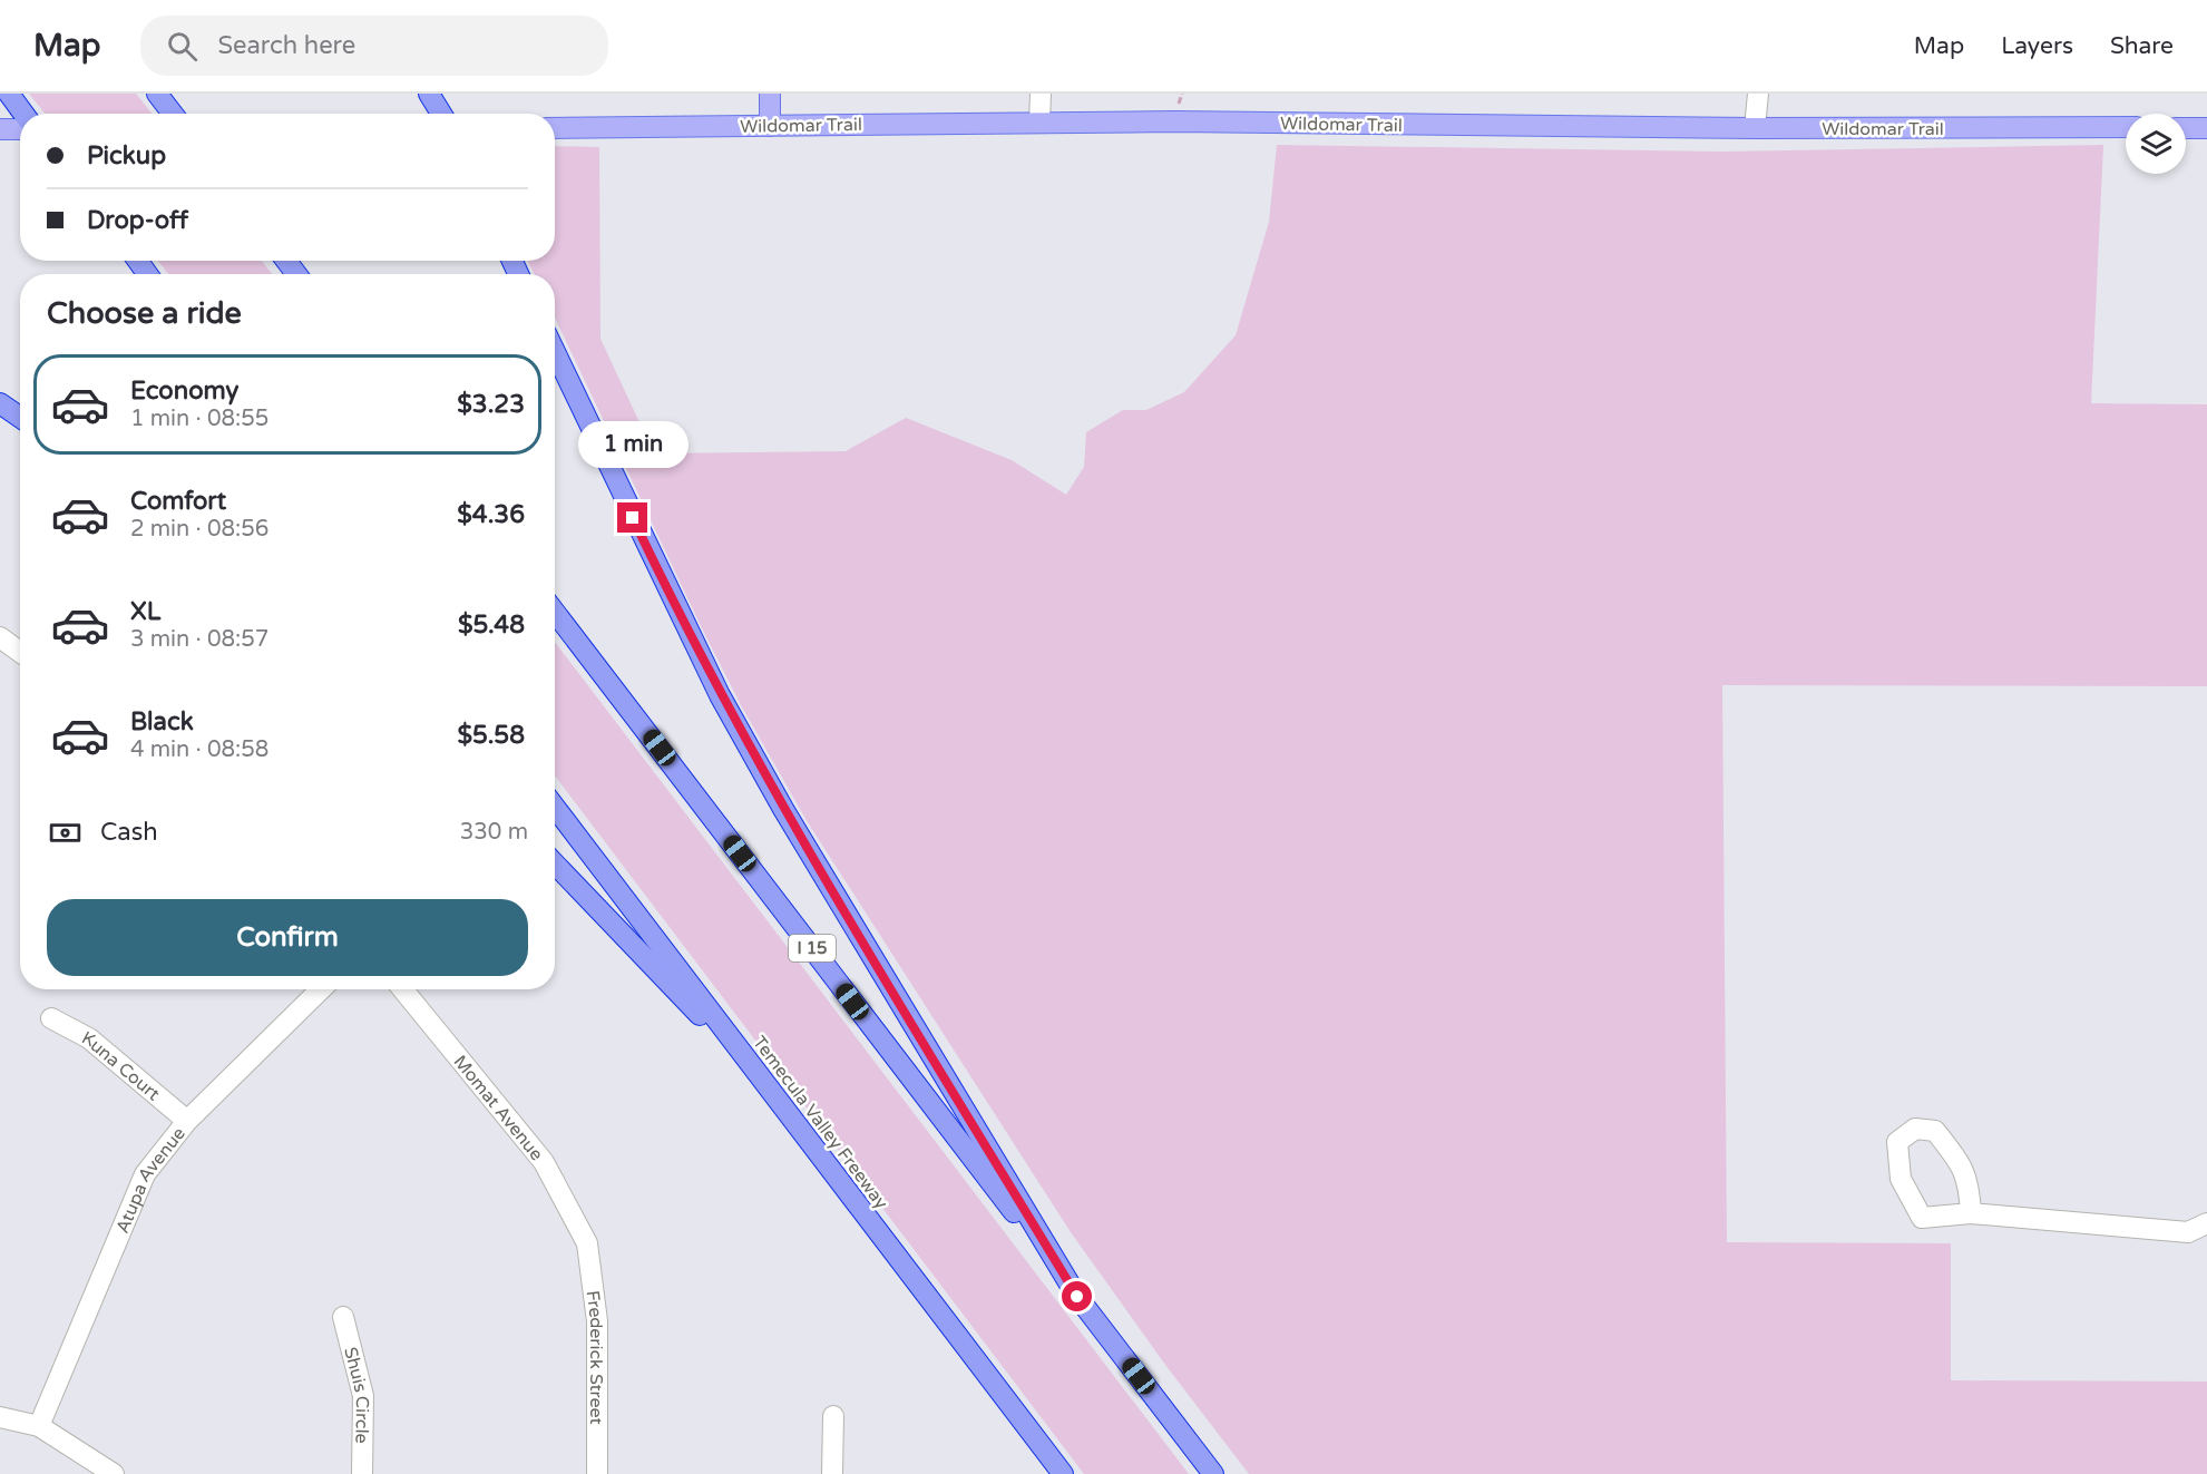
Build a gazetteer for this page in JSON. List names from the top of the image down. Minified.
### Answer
{"streets":{"highway":["I 15","Temecula Valley Freeway"],"main road":["Wildomar Trail"],"street":["Kuna Court","Momat Avenue","Atupa Avenue","Frederick Street","Shuis Circle"]},"crossings":[["Kuna Court","Atupa Avenue"],["Momat Avenue","Frederick Street"]],"page":{"header":"Map","search":"Search here","nav":["Map","Layers","Share"],"banner":["Pickup","Drop-off"],"heading":"Choose a ride","list":[{"name":"Economy","note":"1 min · 08:55","value":"$3.23"},{"name":"Comfort","note":"2 min · 08:56","value":"$4.36"},{"name":"XL","note":"3 min · 08:57","value":"$5.48"},{"name":"Black","note":"4 min · 08:58","value":"$5.58"}],"bubble":"1 min","pay":["Cash","330 m"],"buttons":"Confirm"}}
